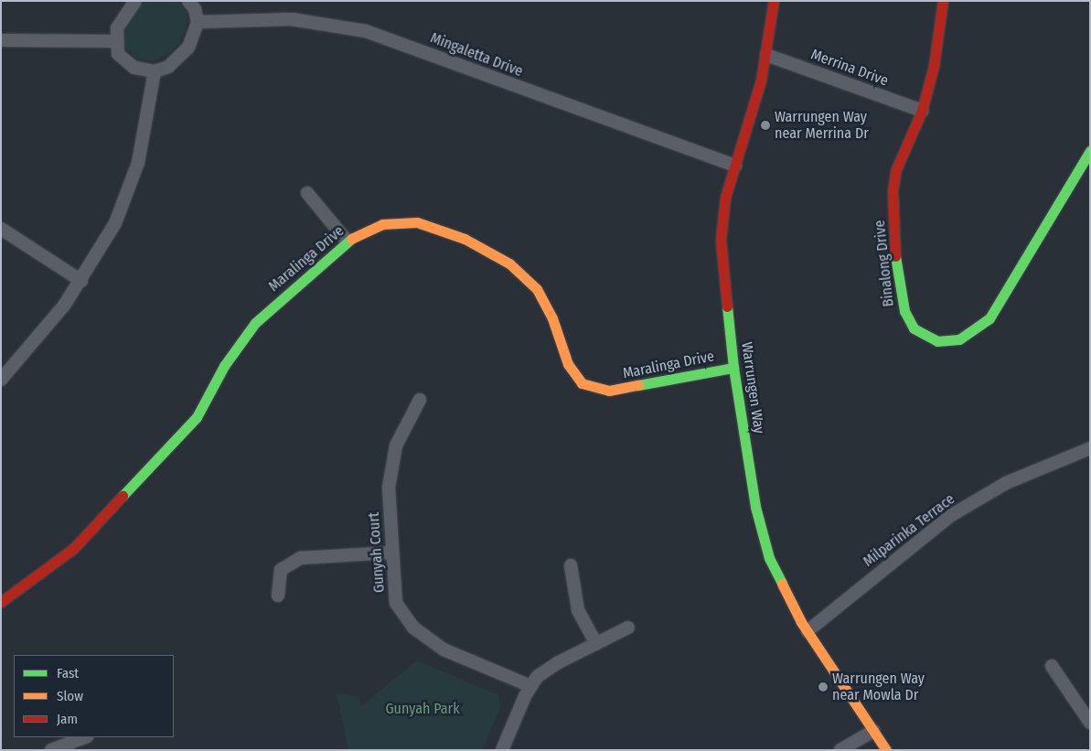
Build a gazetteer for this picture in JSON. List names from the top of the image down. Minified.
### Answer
{"streets":{"street":["Mingaletta Drive","Merrina Drive","Maralinga Drive","Binalong Drive","Warrungen Way","Milparinka Terrace","Gunyah Court"]},"crossings":[["Mingaletta Drive","Warrungen Way"],["Merrina Drive","Binalong Drive"],["Merrina Drive","Warrungen Way"],["Maralinga Drive","Warrungen Way"],["Warrungen Way","Milparinka Terrace"]],"parks":["Gunyah Park"],"places":["Warrungen Way near Merrina Dr","Warrungen Way near Mowla Dr"],"legend":["Fast","Slow","Jam"]}
